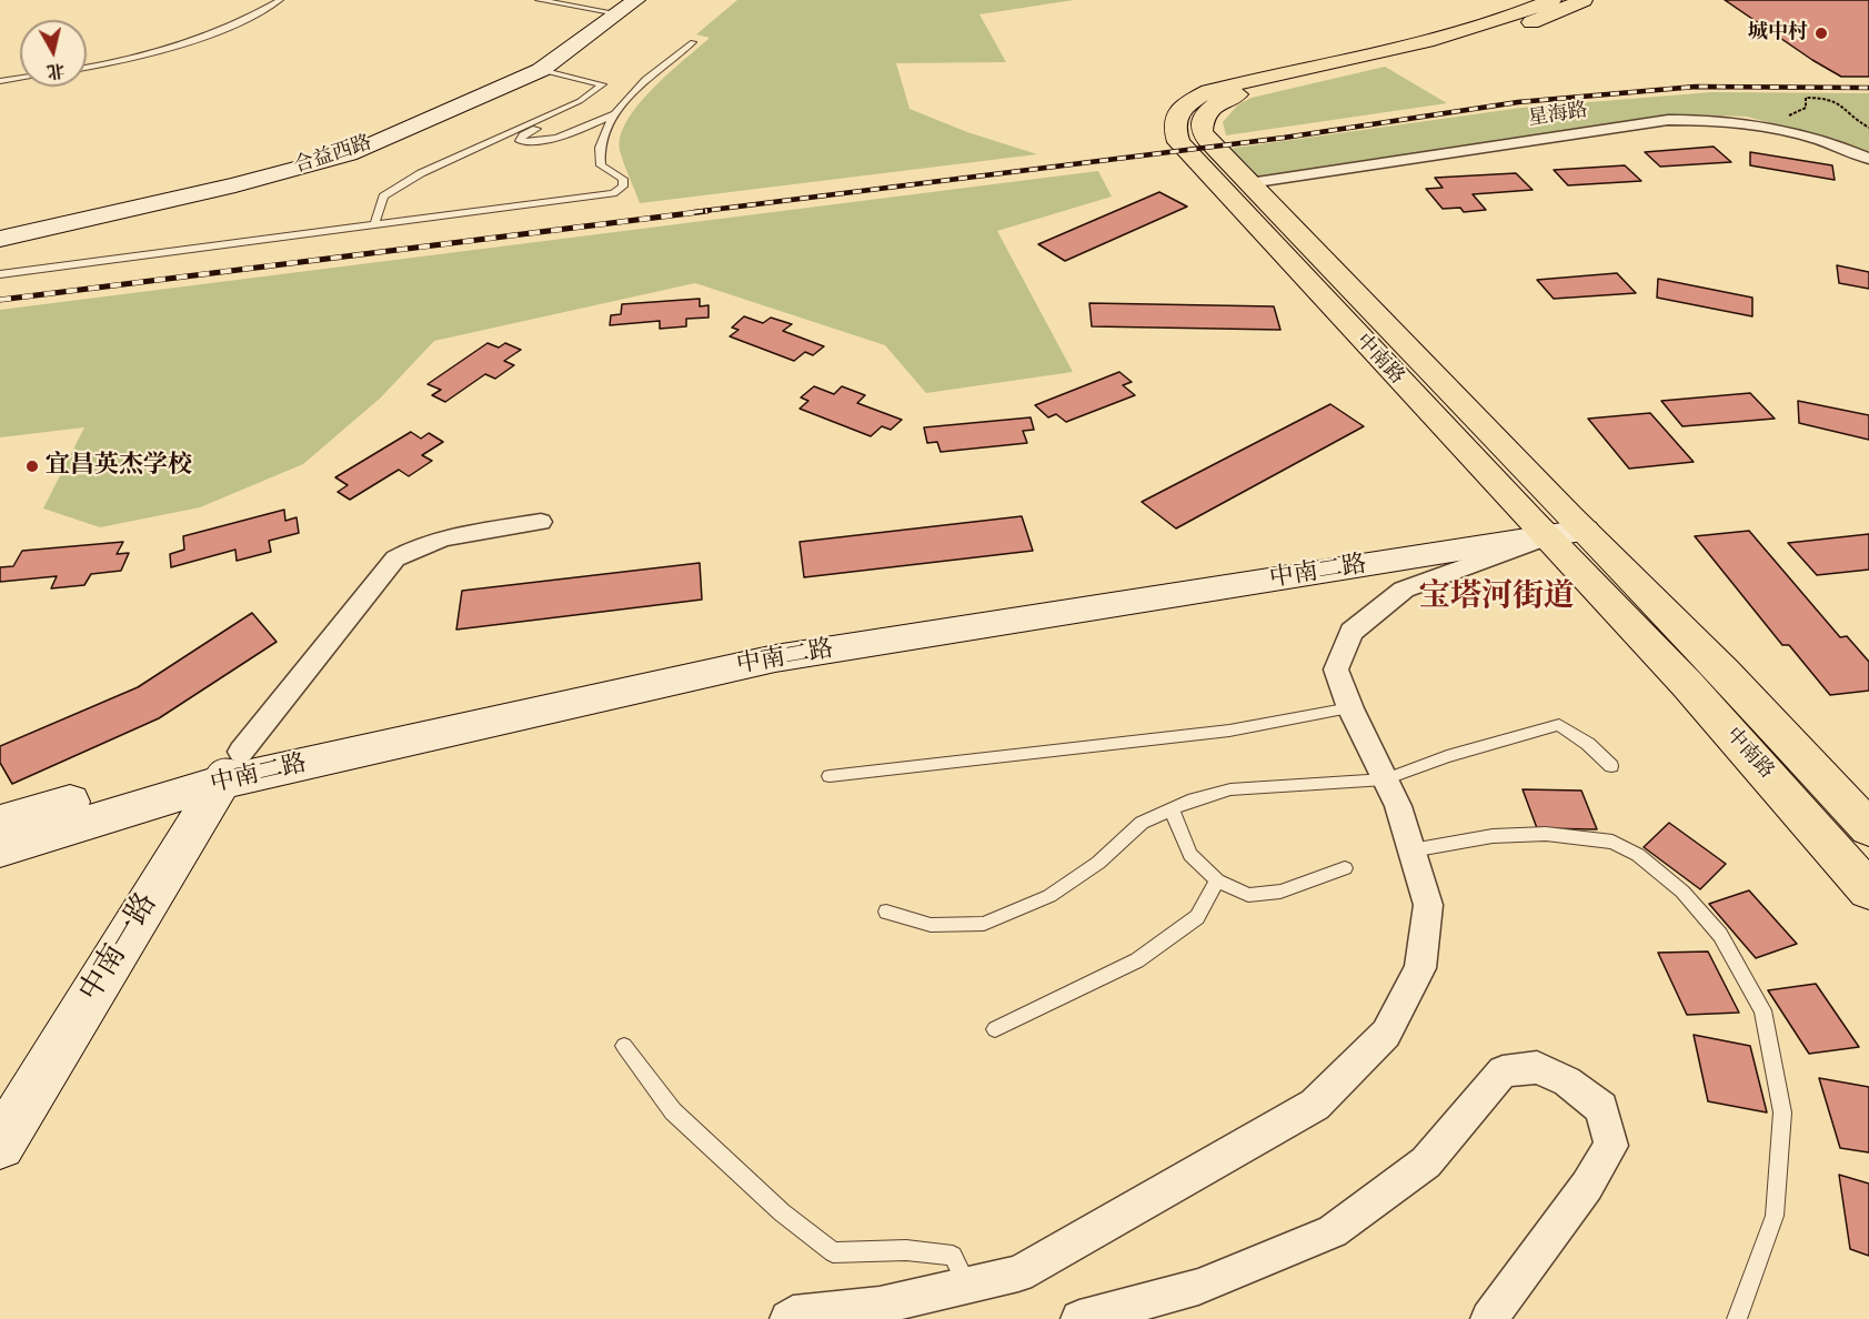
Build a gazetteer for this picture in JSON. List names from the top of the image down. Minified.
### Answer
{"streets":{"main road":["合益西路","中南路","中南二路","中南一路"],"street":["星海路"]},"crossings":[["星海路","中南路"],["中南路","中南二路"],["中南二路","中南一路"]],"districts":["宝塔河街道"],"places":["城中村","宜昌英杰学校"],"north":"bottom"}
